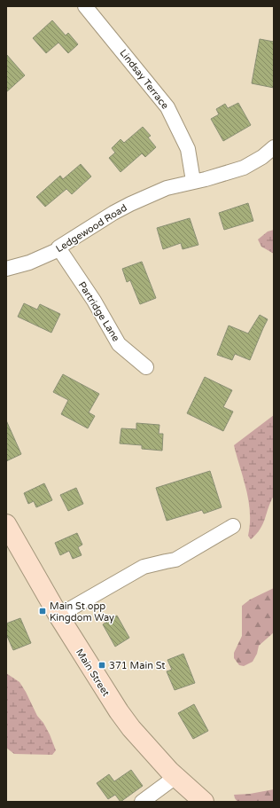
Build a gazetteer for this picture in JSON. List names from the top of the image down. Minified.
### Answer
{"streets":{"main road":["Main Street"],"street":["Lindsay Terrace","Ledgewood Road","Partridge Lane"]},"crossings":[["Lindsay Terrace","Ledgewood Road"],["Ledgewood Road","Partridge Lane"]],"places":{"transit":["Main St opp Kingdom Way","371 Main St"]}}
